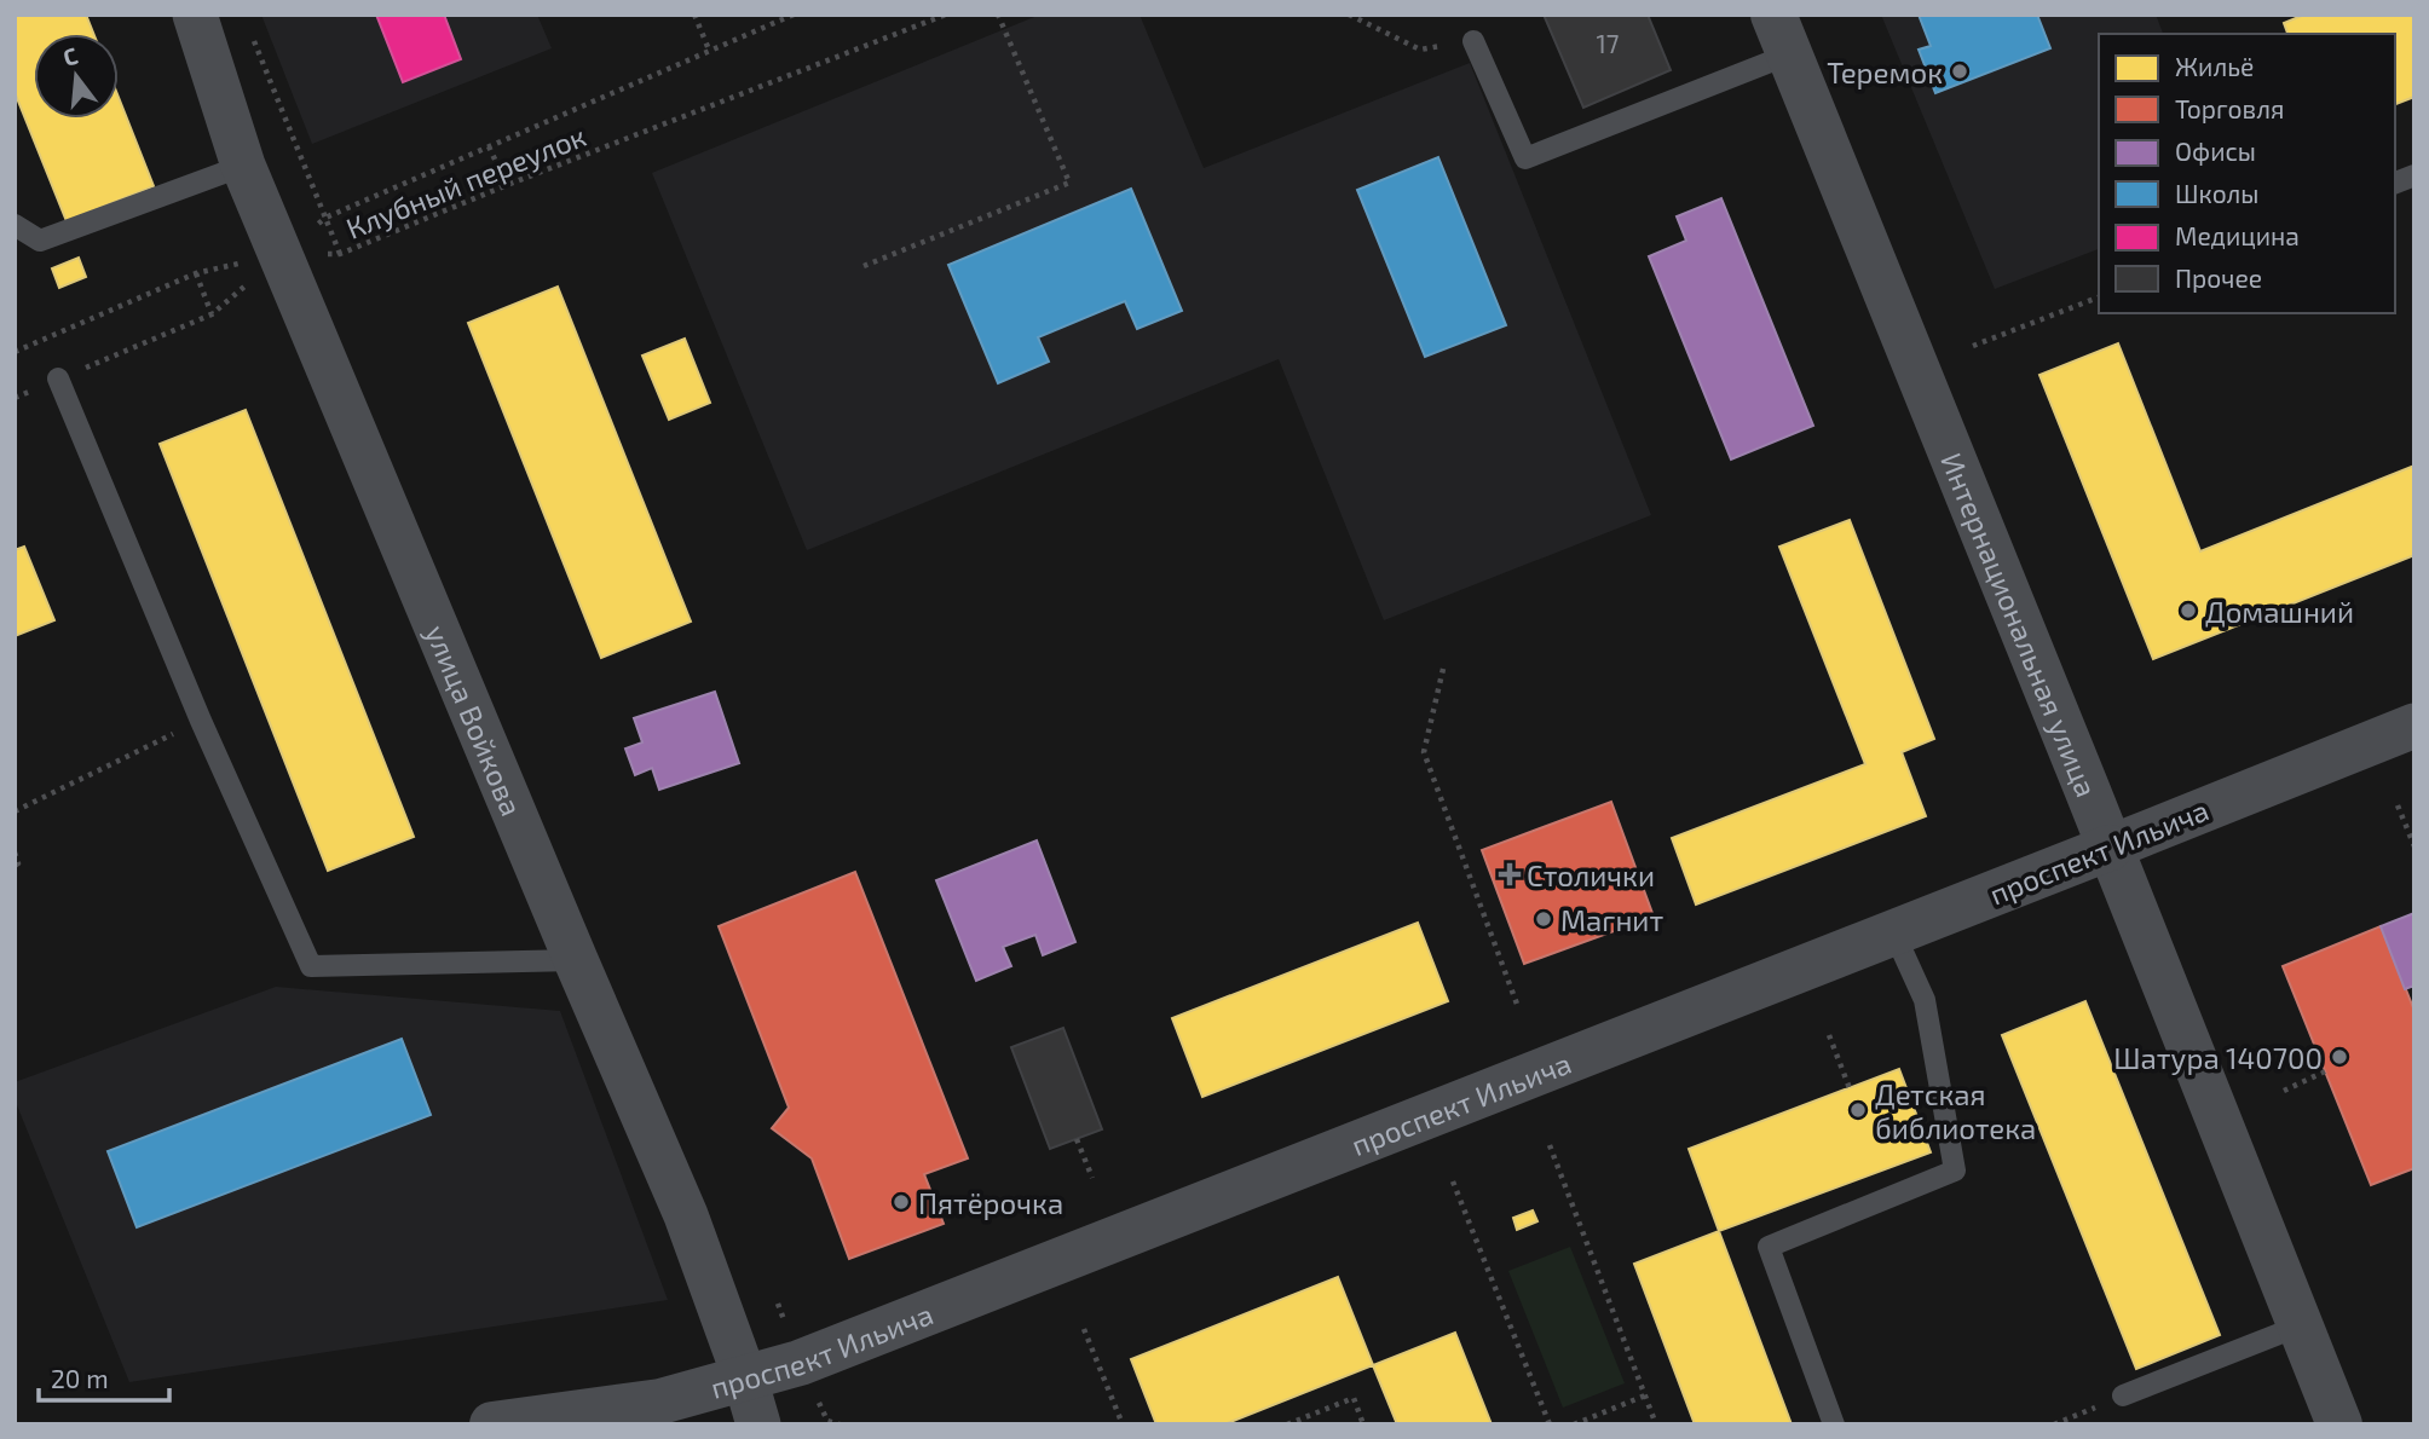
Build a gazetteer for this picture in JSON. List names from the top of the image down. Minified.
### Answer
{"streets":{"street":["Интернациональная улица","улица Войкова","проспект Ильича"],"path":["Клубный переулок"]},"crossings":[["Клубный переулок","улица Войкова"],["Интернациональная улица","проспект Ильича"],["улица Войкова","проспект Ильича"]],"places":{"other":["Теремок","Домашний","Магнит","Шатура 140700","Детская библиотека","Пятёрочка"],"health":["Столички"]},"house_numbers":["17"],"legend":["Жильё","Торговля","Офисы","Школы","Медицина","Прочее"],"scale_bar":"20 m","north":"top"}
